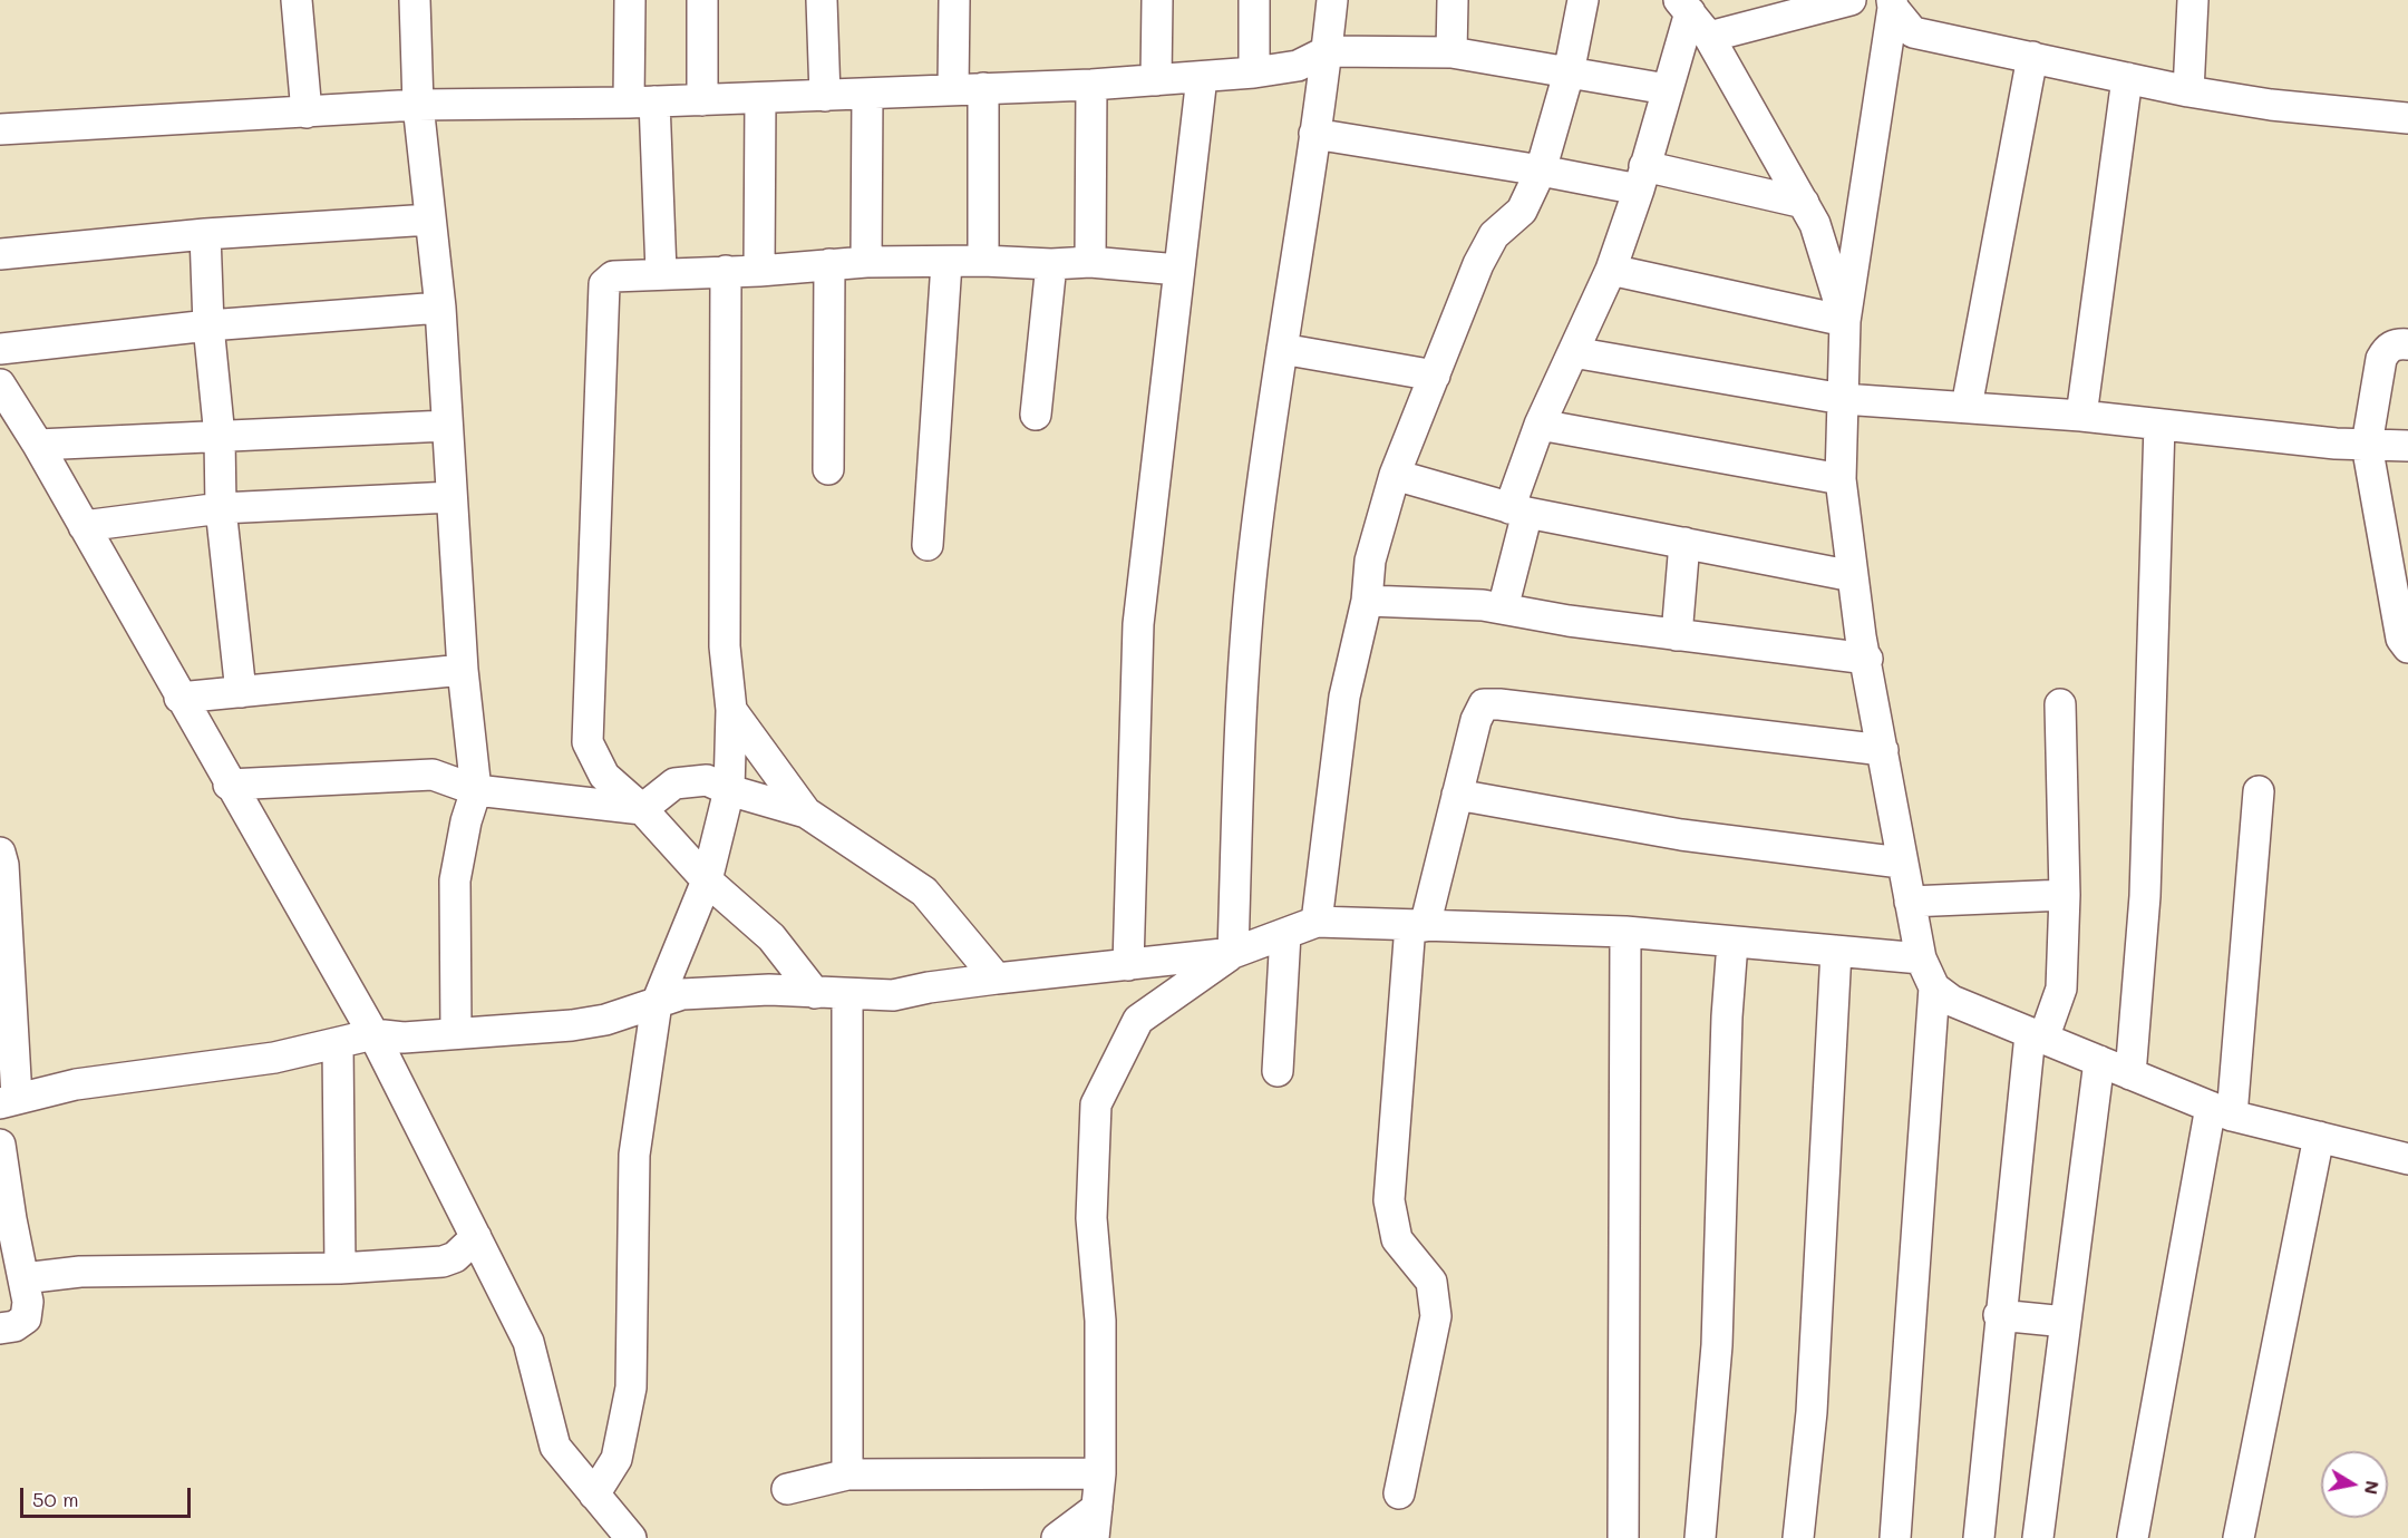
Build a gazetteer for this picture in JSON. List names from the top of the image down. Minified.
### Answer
{"scale_bar":"50 m","north":"right"}
